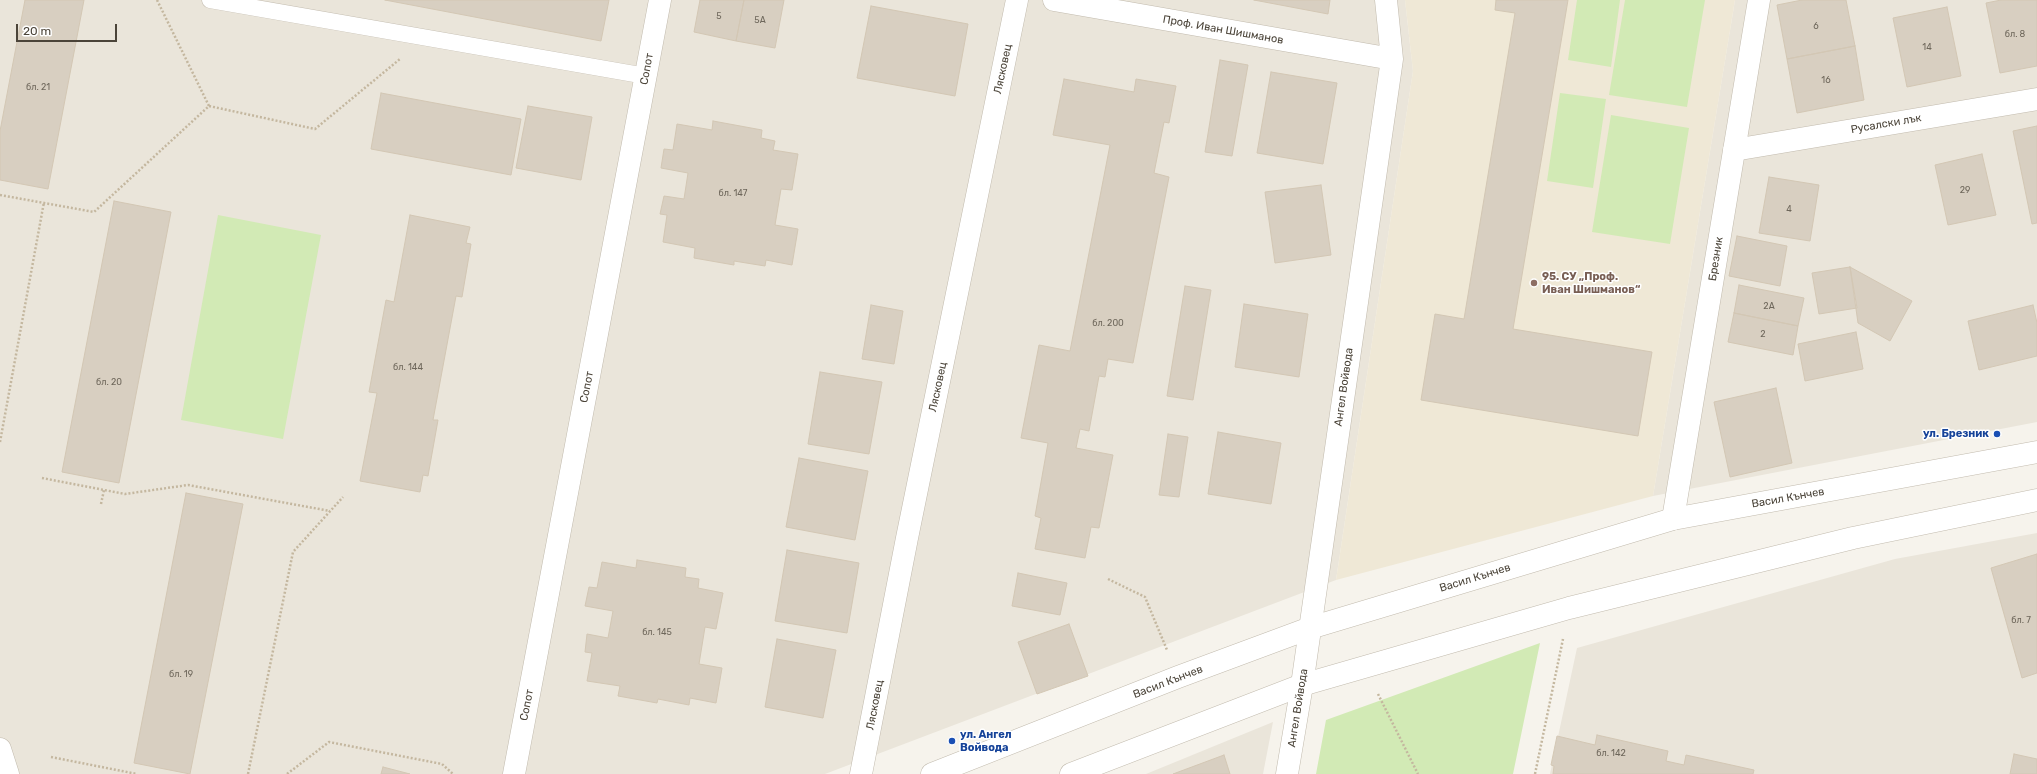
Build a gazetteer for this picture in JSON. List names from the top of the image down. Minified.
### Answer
{"streets":{"street":["Проф. Иван Шишманов","Сопот","Лясковец","Русалски лък","Брезник","Ангел Войвода","Васил Кънчев"]},"crossings":[["Проф. Иван Шишманов","Ангел Войвода"],["Русалски лък","Брезник"],["Брезник","Васил Кънчев"],["Ангел Войвода","Васил Кънчев"]],"places":["95. СУ „Проф. Иван Шишманов“","ул. Брезник","ул. Ангел Войвода"],"house_numbers":["5","5А","6","бл. 8","14","16","бл. 21","29","бл. 147","4","2А","бл. 200","2","бл. 144","бл. 20","бл. 7","бл. 145","бл. 19","бл. 142"],"scale_bar":"20 m"}
